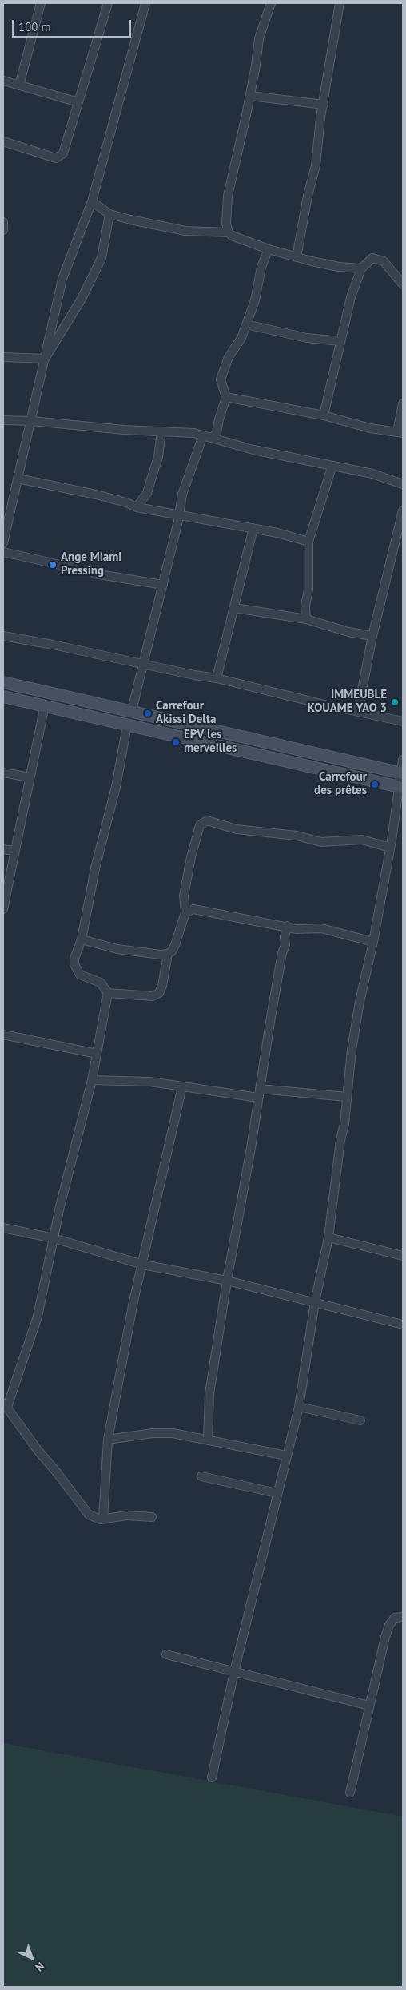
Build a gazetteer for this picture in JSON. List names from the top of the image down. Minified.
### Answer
{"places":["Ange Miami Pressing","IMMEUBLE KOUAME YAO 3","Carrefour Akissi Delta","EPV les merveilles","Carrefour des prêtes"],"scale_bar":"100 m","north":"bottom right"}
